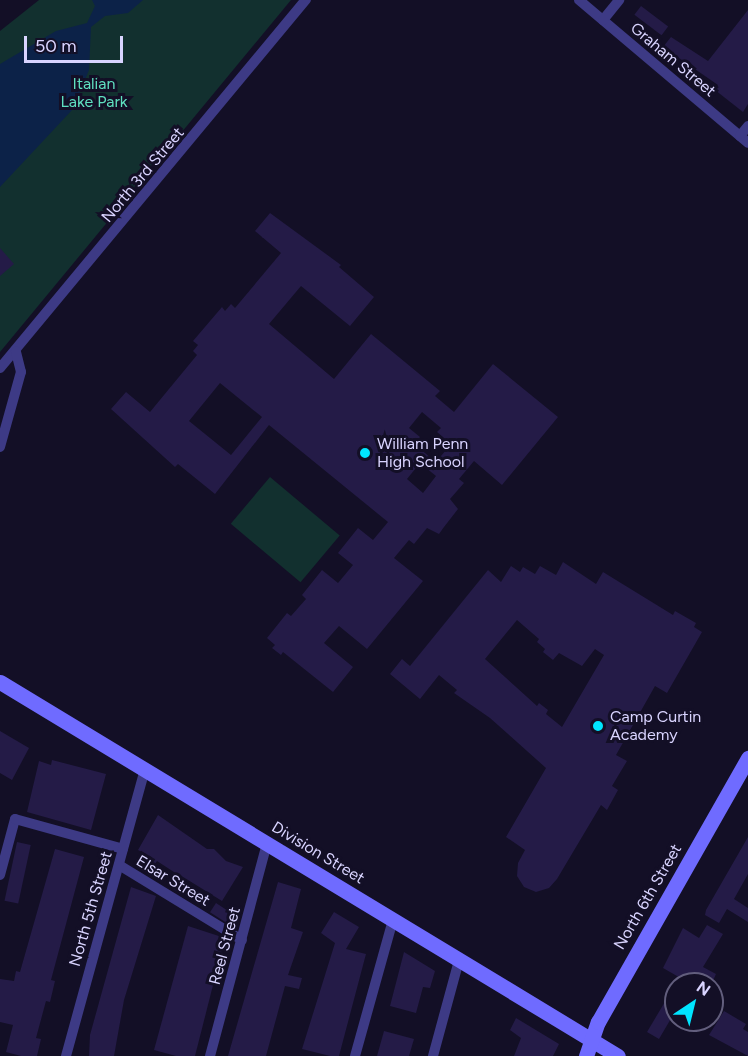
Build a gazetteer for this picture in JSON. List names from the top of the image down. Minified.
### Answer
{"streets":{"main road":["Division Street","North 6th Street"],"street":["Graham Street","North 3rd Street","Elsar Street","North 5th Street","Reel Street"]},"crossings":[["Division Street","North 6th Street"],["Division Street","North 5th Street"],["Division Street","Reel Street"],["Elsar Street","North 5th Street"],["Elsar Street","Reel Street"]],"parks":["Italian Lake Park"],"places":["William Penn High School","Camp Curtin Academy"],"scale_bar":"50 m","north":"top right"}
